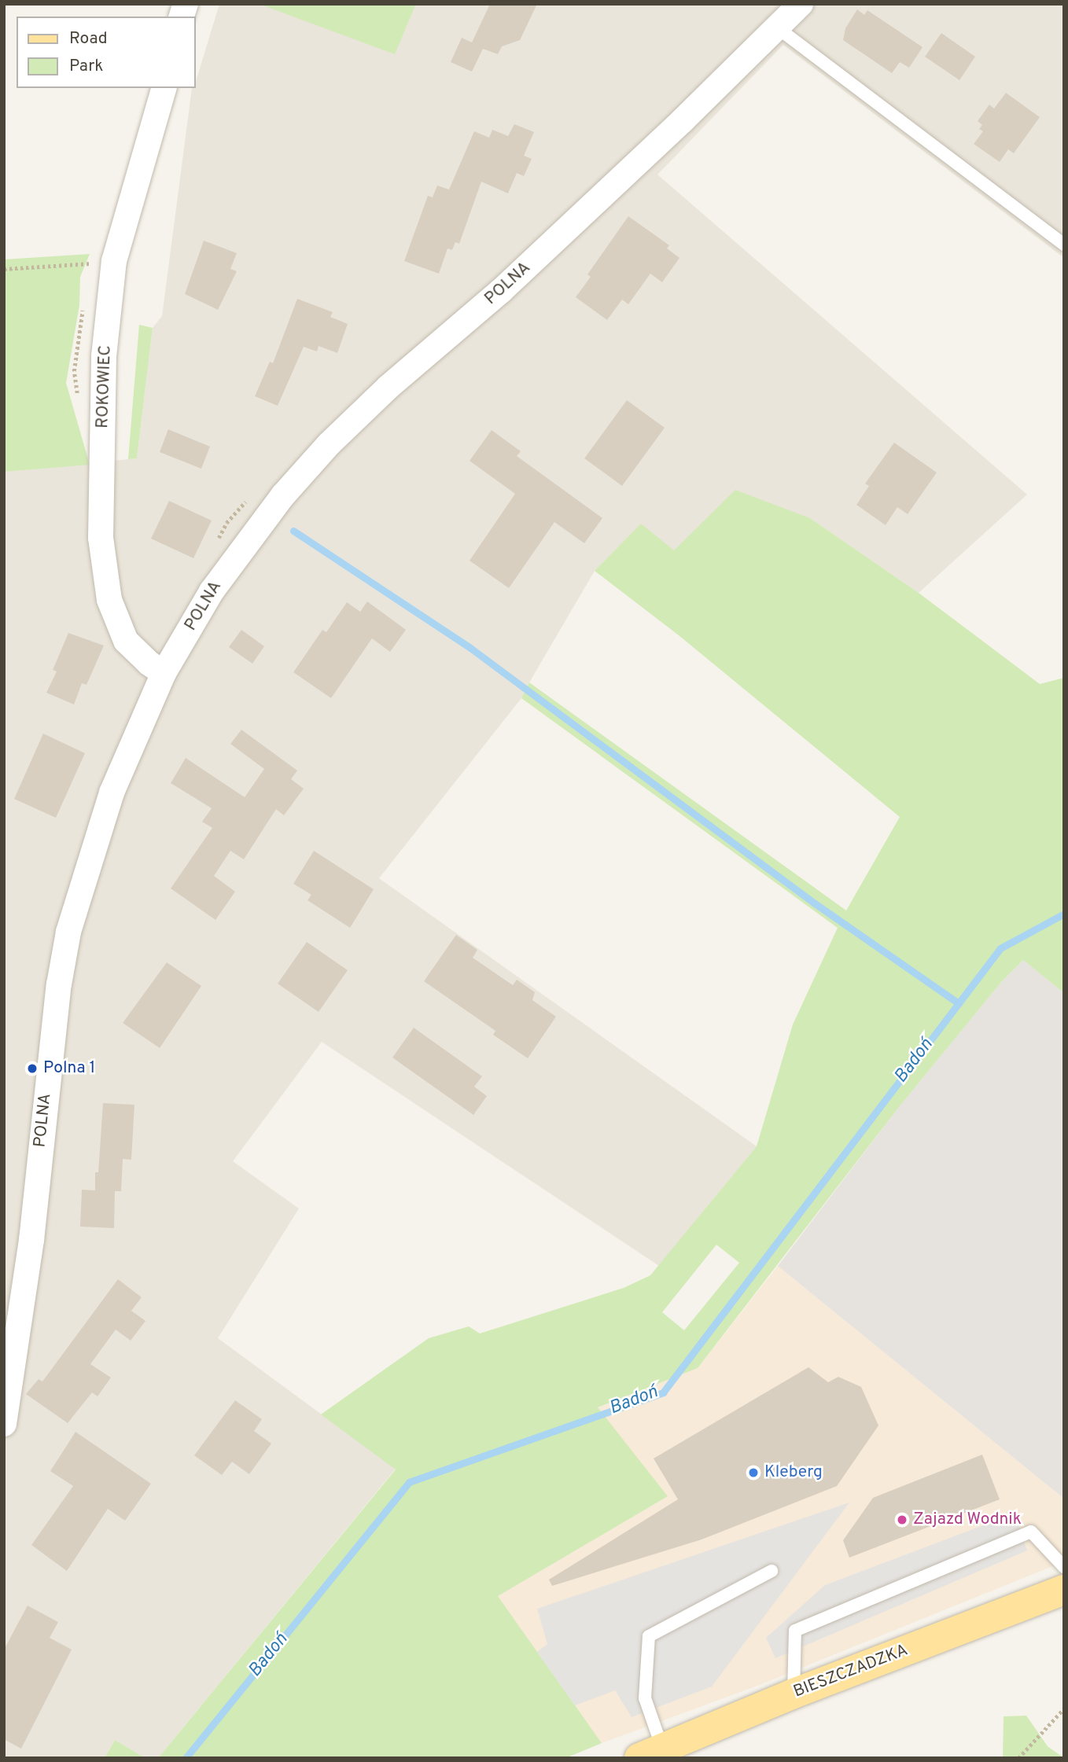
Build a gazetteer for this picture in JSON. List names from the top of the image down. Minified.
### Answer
{"streets":{"main road":["BIESZCZADZKA"],"street":["POLNA","ROKOWIEC"]},"crossings":[["POLNA","ROKOWIEC"]],"water":["Badoń"],"places":["Polna 1","Kleberg","Zajazd Wodnik"],"legend":["Road","Park"]}
